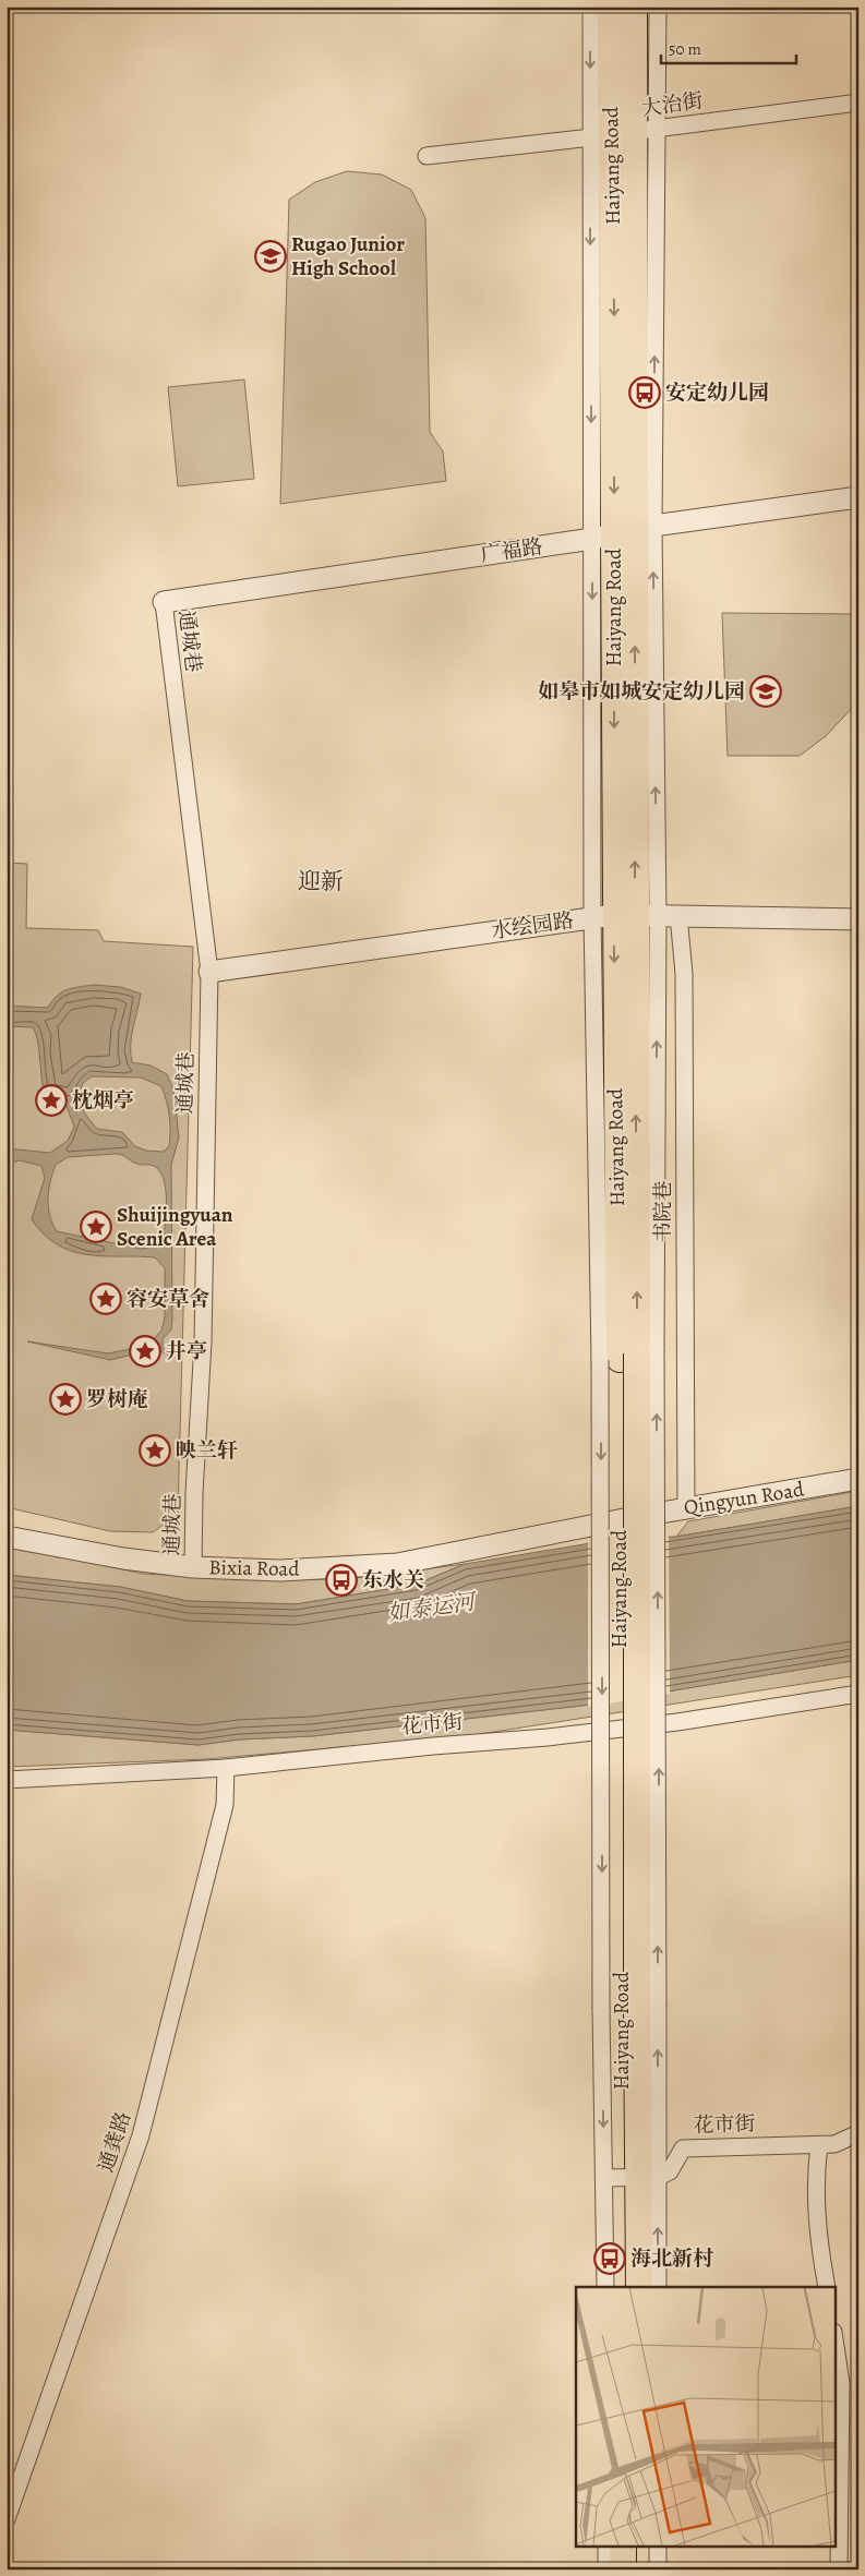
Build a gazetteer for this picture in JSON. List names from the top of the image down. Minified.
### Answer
{"streets":{"main road":["Haiyang Road"],"street":["大治街","广福路","通城巷","水绘园路","书院巷","Qingyun Road","Bixia Road","花市街","通龚路"]},"crossings":[["大治街","Haiyang Road"],["Haiyang Road","广福路"],["Haiyang Road","水绘园路"],["Haiyang Road","花市街"],["广福路","通城巷"],["通城巷","水绘园路"],["通城巷","Bixia Road"],["水绘园路","书院巷"],["书院巷","Qingyun Road"],["Qingyun Road","Bixia Road"],["花市街","通龚路"]],"districts":["迎新"],"water":["如泰运河"],"places":{"school or university":["Rugao Junior High School","如皋市如城安定幼儿园"],"bus stop":["安定幼儿园","东水关","海北新村"],"place":["枕烟亭","Shuijingyuan Scenic Area","容安草舍","井亭","罗树庵","映兰轩"]},"scale_bar":"50 m"}
